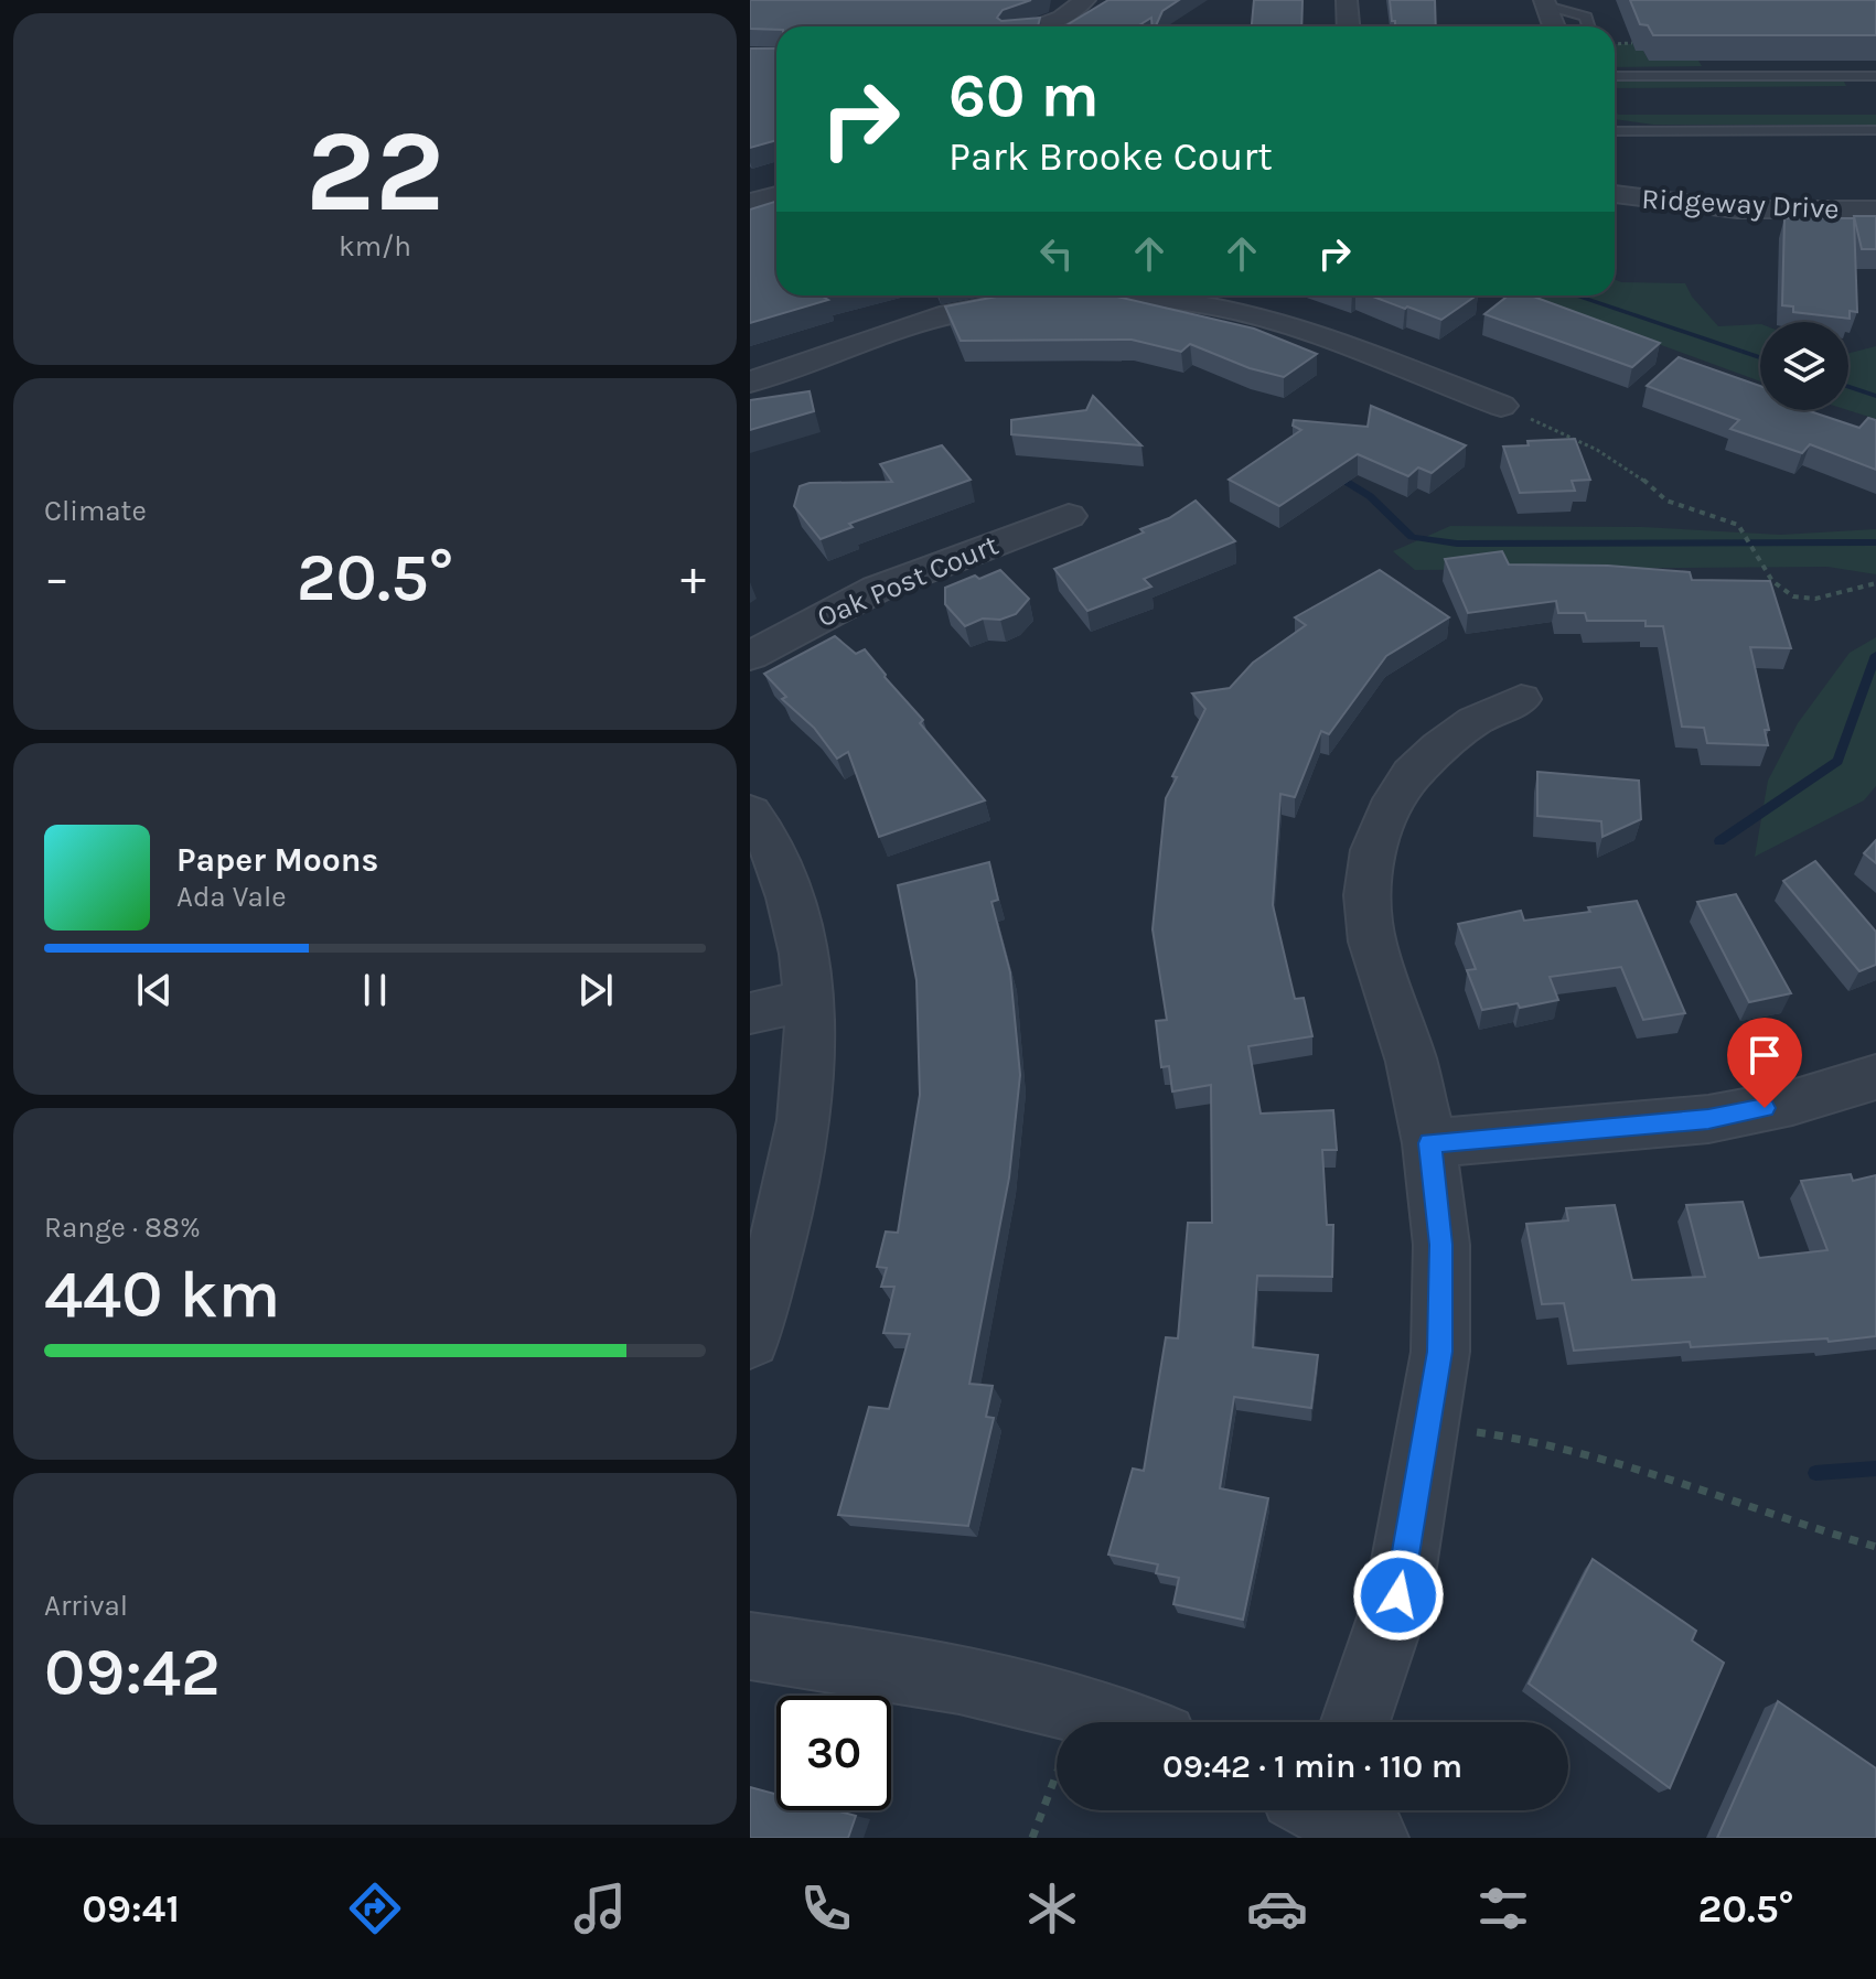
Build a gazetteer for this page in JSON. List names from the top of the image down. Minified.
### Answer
{"streets":{"street":["Ridgeway Drive","Oak Post Court"]},"page":{"tile":[["22","km/h"],"Climate",["Range · 88%","440 km"],["Arrival","09:42"]],"turn":["60 m","Park Brooke Court"],"heat":["−","20.5°","+"],"song":["Paper Moons","Ada Vale"],"limit":"30","trip":"09:42 · 1 min · 110 m","tabs":["09:41","20.5°"]}}
